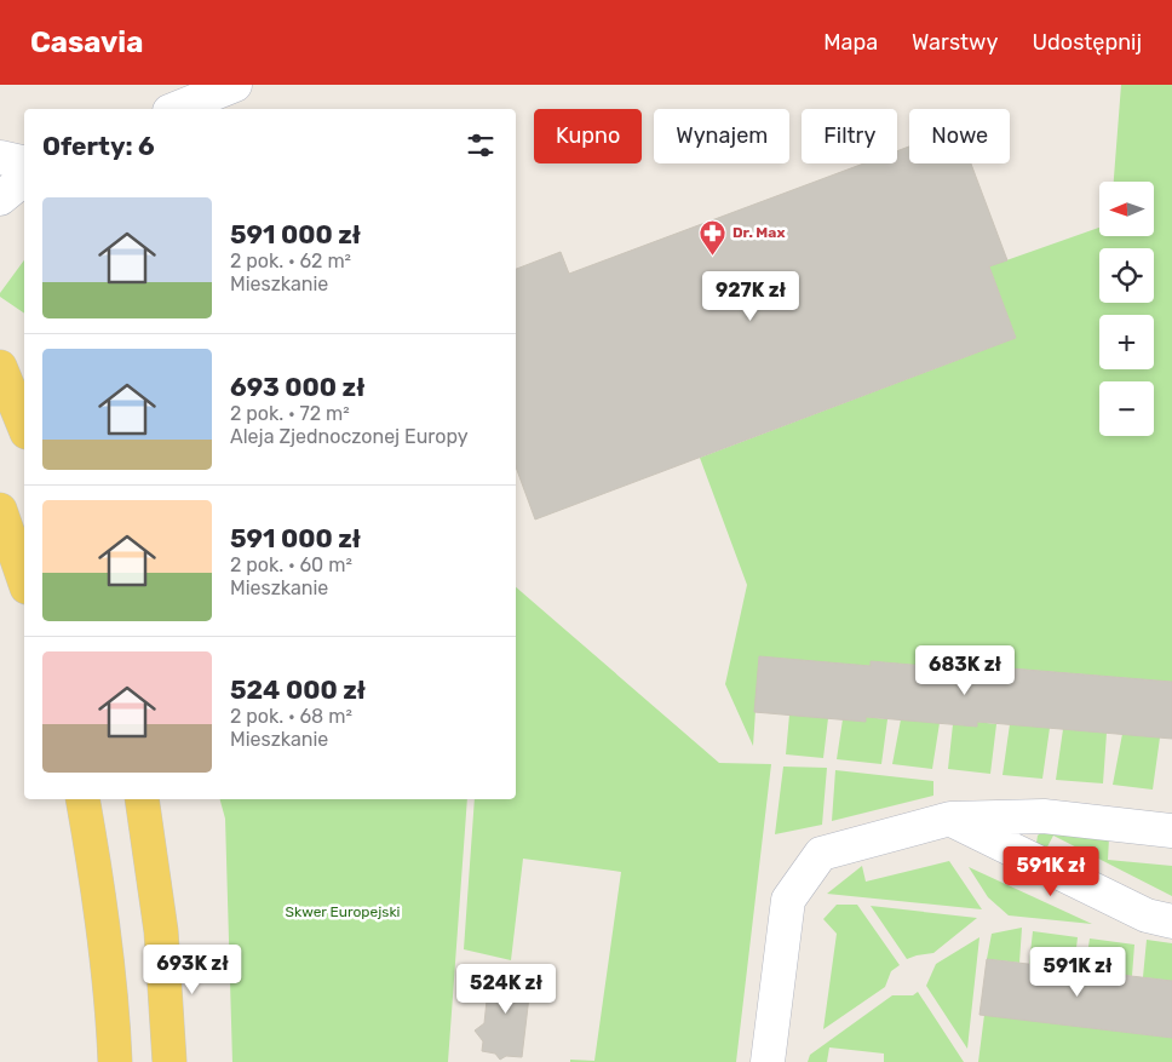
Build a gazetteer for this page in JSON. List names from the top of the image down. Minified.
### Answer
{"parks":["Skwer Europejski"],"places":{"pharmacy":["Dr. Max"]},"north":"left","page":{"header":"Casavia","nav":["Mapa","Warstwy","Udostępnij"],"chip":["Kupno","Wynajem","Filtry","Nowe"],"heading":"Oferty: 6","map_buttons":["+","−"],"list":[{"name":"591 000 zł","note":"2 pok. · 62 m² · Mieszkanie"},{"name":"693 000 zł","note":"2 pok. · 72 m² · Aleja Zjednoczonej Europy"},{"name":"591 000 zł","note":"2 pok. · 60 m² · Mieszkanie"},{"name":"524 000 zł","note":"2 pok. · 68 m² · Mieszkanie"}],"price":["927K zł","683K zł","591K zł","693K zł","591K zł","524K zł"]}}
